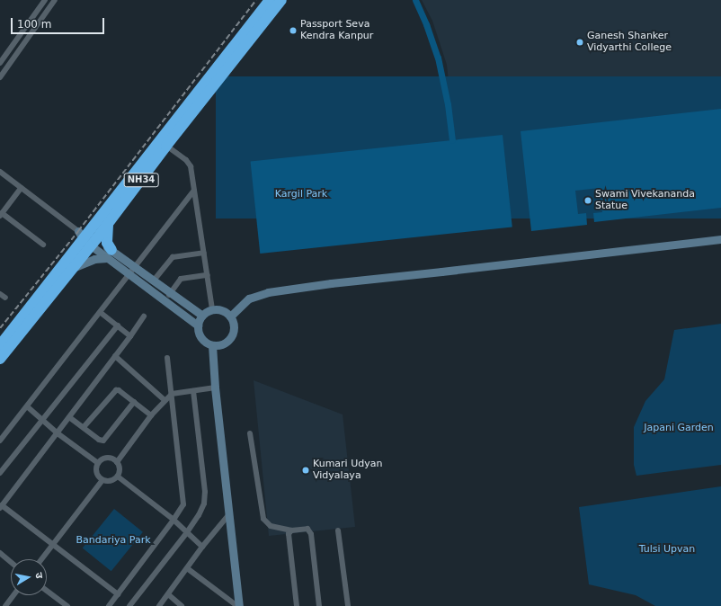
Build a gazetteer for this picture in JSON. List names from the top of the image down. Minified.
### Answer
{"streets":{"highway":["NH34"]},"parks":["Kargil Park","Japani Garden","Bandariya Park","Tulsi Upvan"],"places":["Passport Seva Kendra Kanpur","Ganesh Shanker Vidyarthi College","Swami Vivekananda Statue","Kumari Udyan Vidyalaya"],"scale_bar":"100 m","north":"right"}
